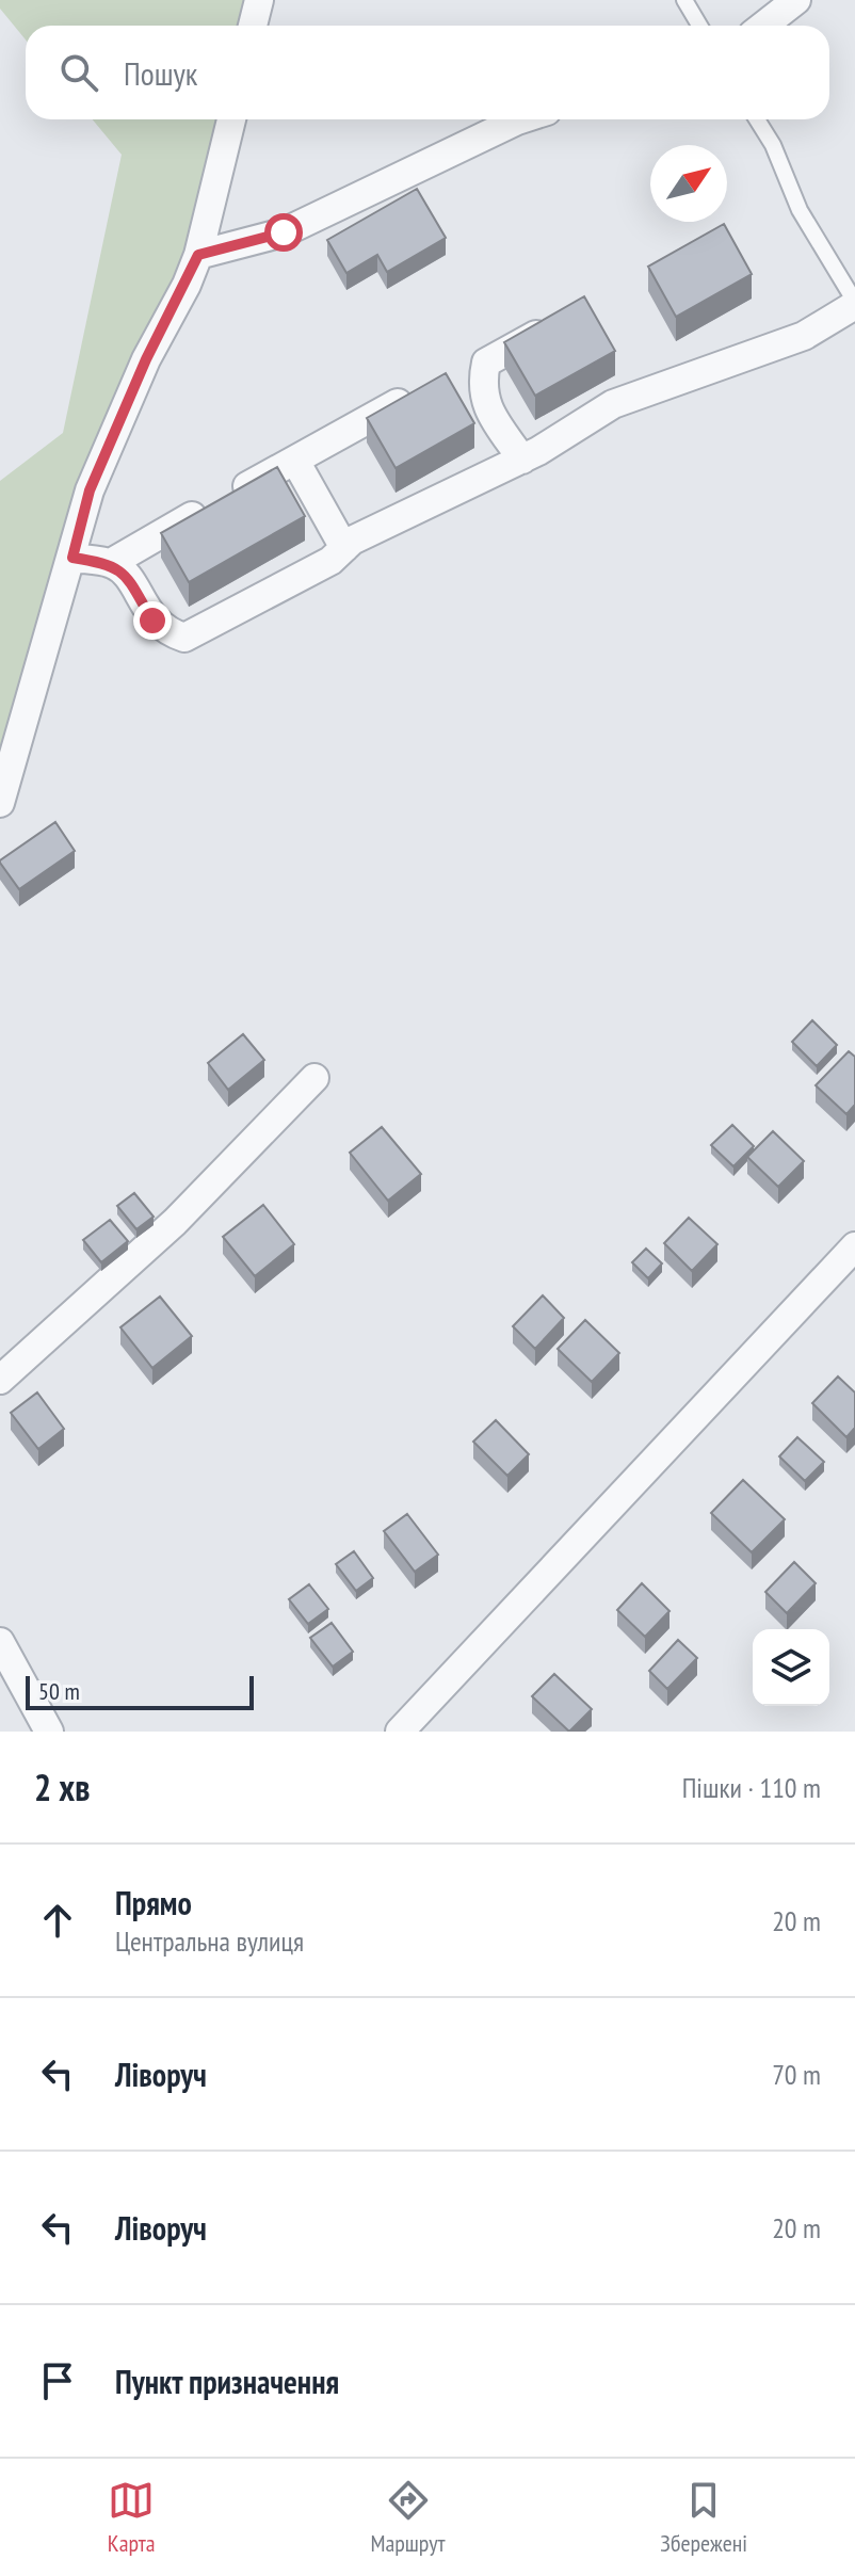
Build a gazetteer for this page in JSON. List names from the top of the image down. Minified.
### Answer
{"scale_bar":"50 m","north":"top right","page":{"search":"Пошук","scale":"50 m","heading":["2 хв","Пішки · 110 m"],"list":[["Прямо","Центральна вулиця","20 m"],["Ліворуч","70 m"],["Ліворуч","20 m"],"Пункт призначення"],"nav":["Карта","Маршрут","Збережені"]}}
